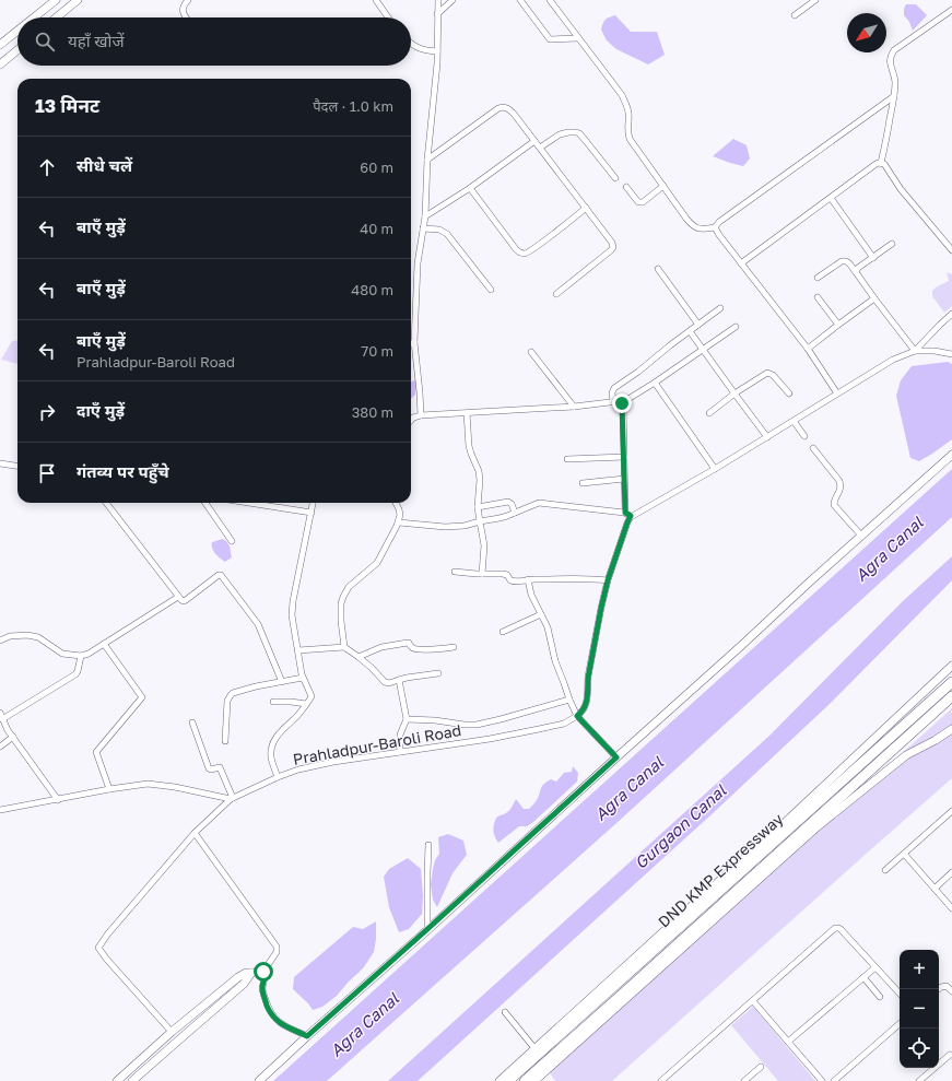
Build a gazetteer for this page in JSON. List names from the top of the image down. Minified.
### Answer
{"streets":{"highway":["DND KMP Expressway"],"street":["Prahladpur-Baroli Road"]},"water":["Agra Canal","Gurgaon Canal"],"north":"bottom left","page":{"search":"यहाँ खोजें","heading":["13 मिनट","पैदल · 1.0 km"],"list":[["सीधे चलें","60 m"],["बाएँ मुड़ें","40 m"],["बाएँ मुड़ें","480 m"],["बाएँ मुड़ें","Prahladpur-Baroli Road","70 m"],["दाएँ मुड़ें","380 m"],"गंतव्य पर पहुँचे"],"map_buttons":["+","−"]}}
